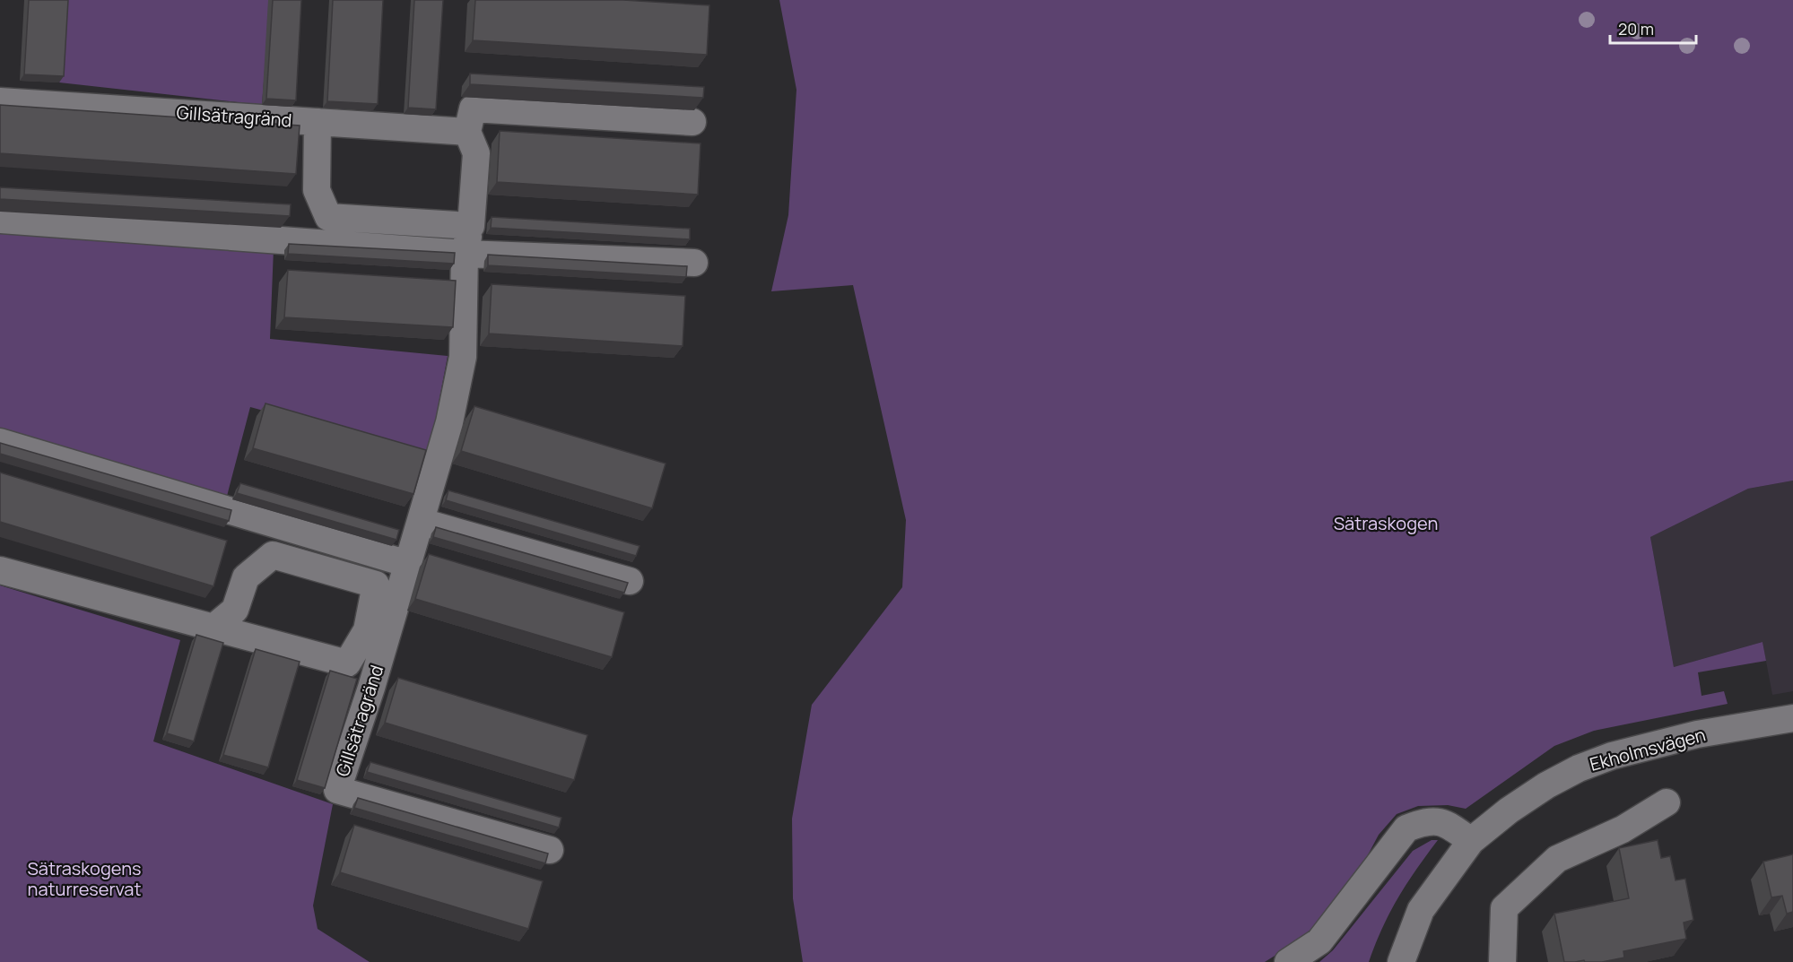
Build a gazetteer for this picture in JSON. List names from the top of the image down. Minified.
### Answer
{"streets":{"street":["Gillsätragränd","Ekholmsvägen"]},"parks":["Sätraskogen","Sätraskogens naturreservat"],"scale_bar":"20 m"}
